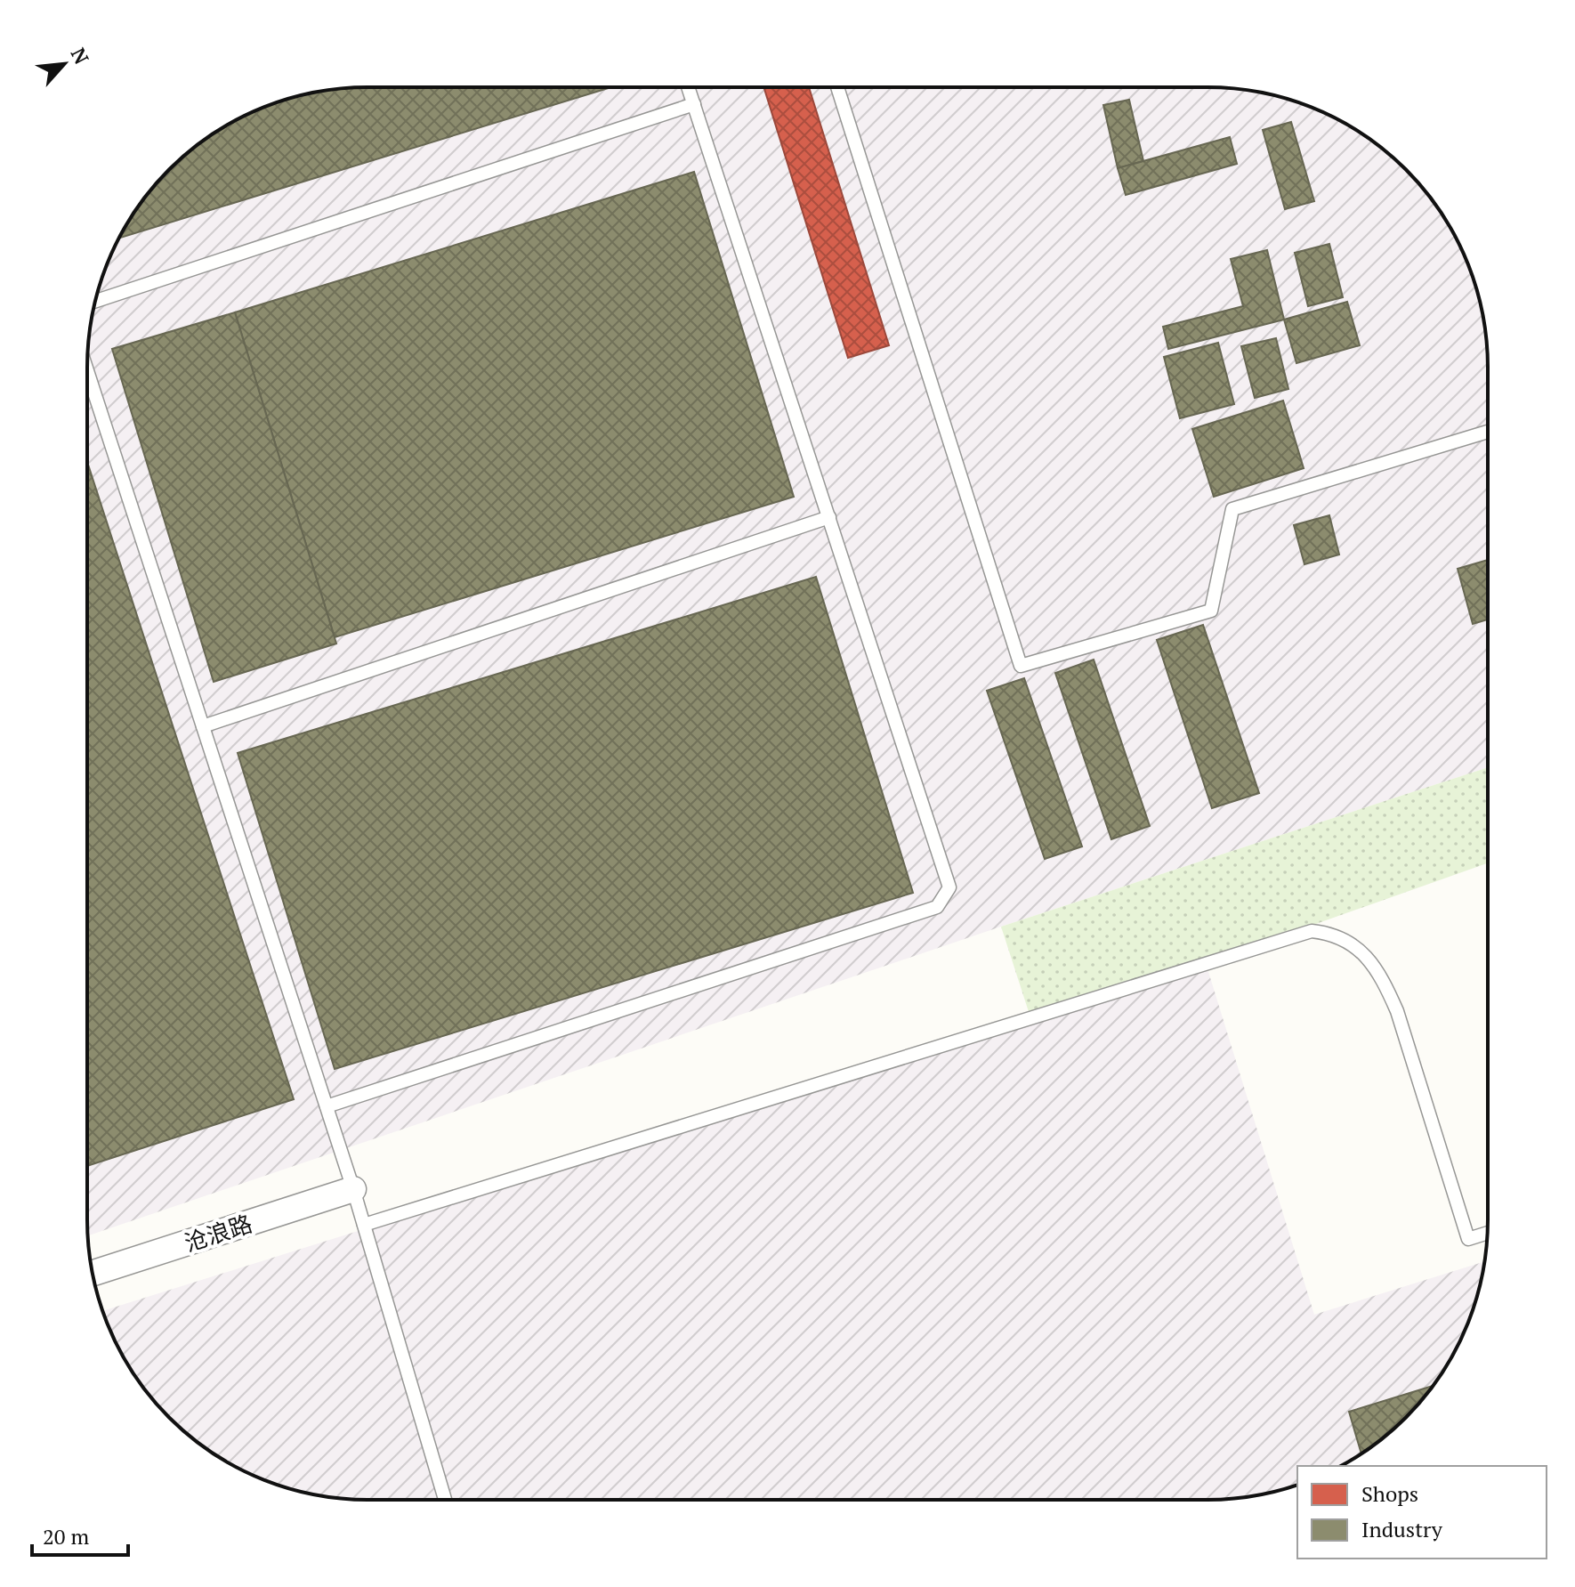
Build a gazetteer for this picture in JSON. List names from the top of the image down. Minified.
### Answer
{"streets":{"street":["沧浪路"]},"legend":["Shops","Industry"],"scale_bar":"20 m","north":"top right"}
